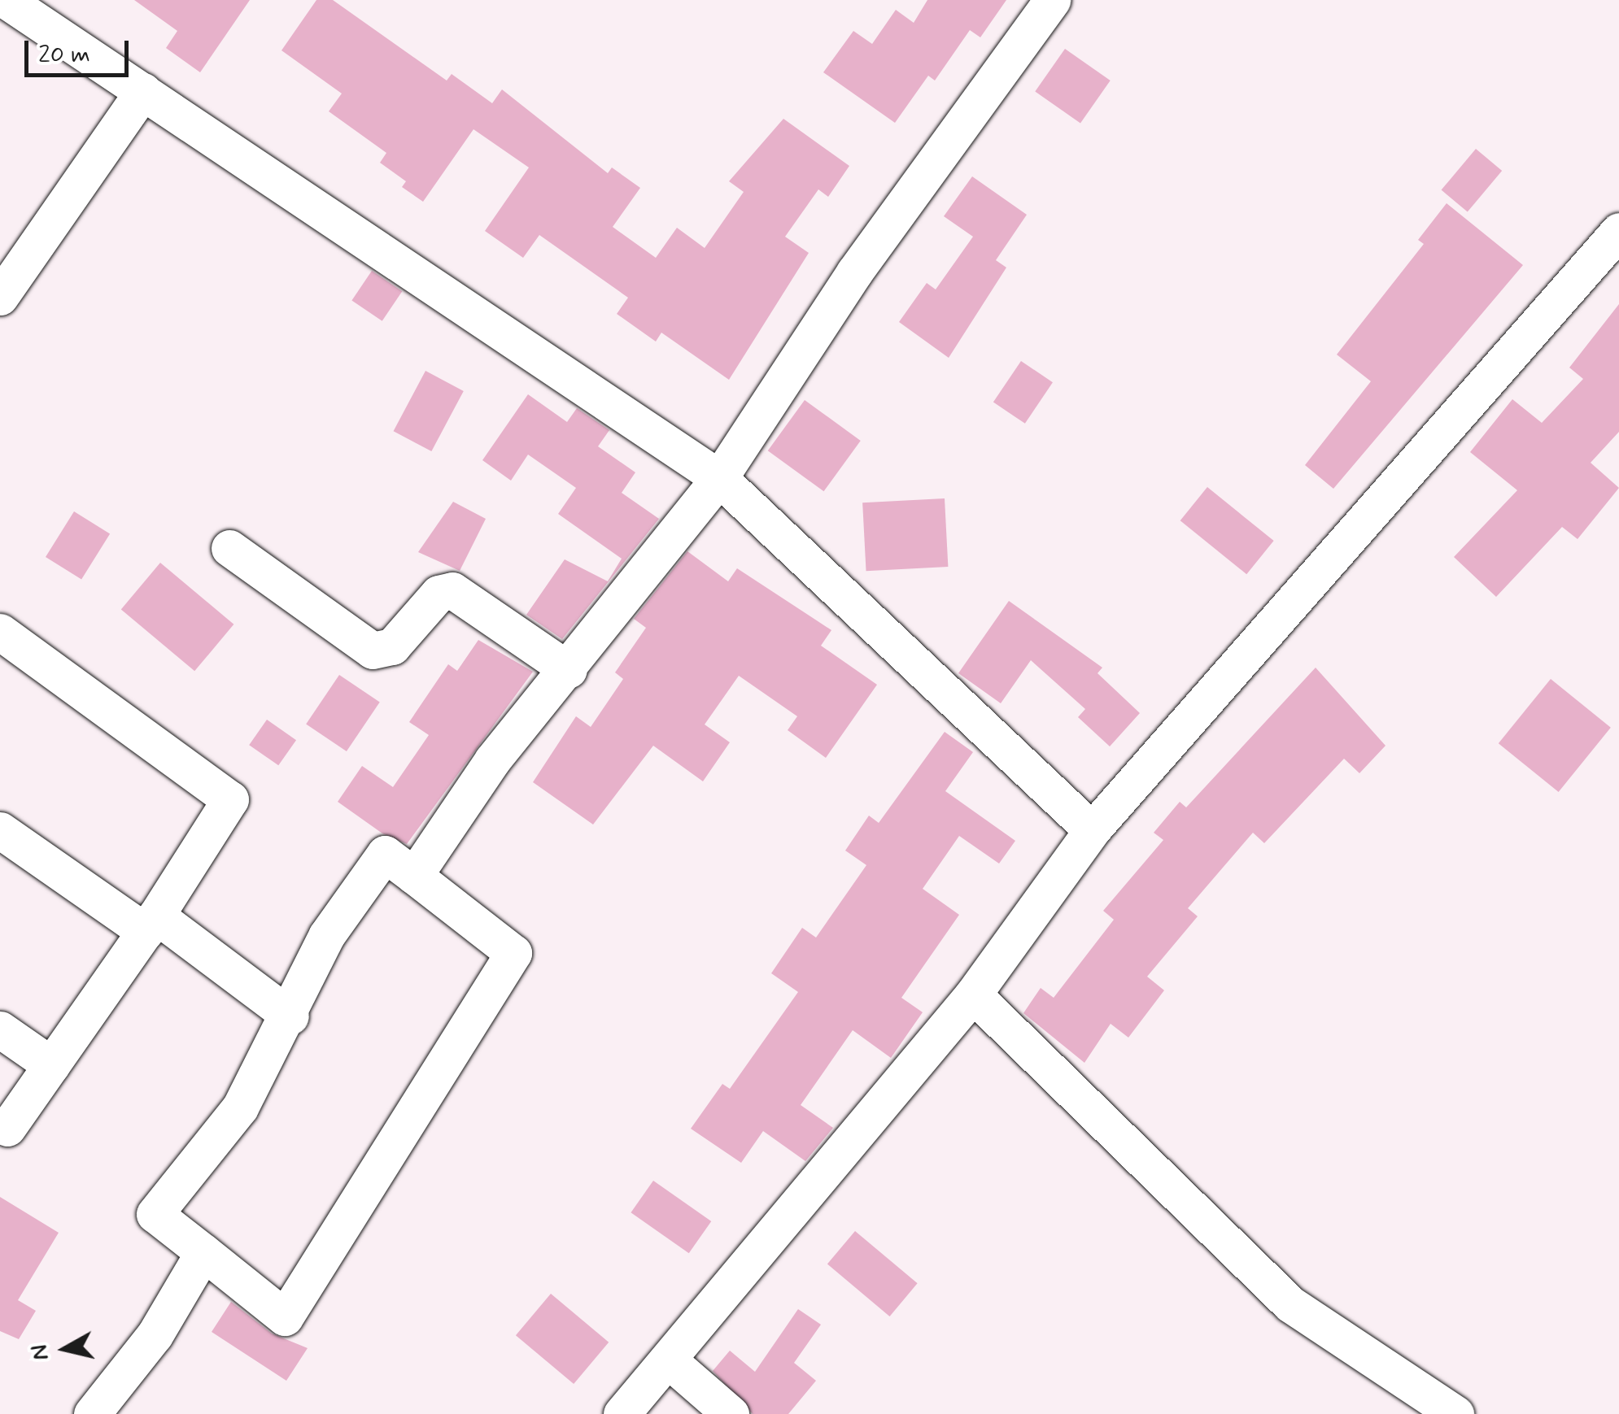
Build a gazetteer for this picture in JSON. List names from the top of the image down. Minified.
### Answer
{"scale_bar":"20 m","north":"left"}
